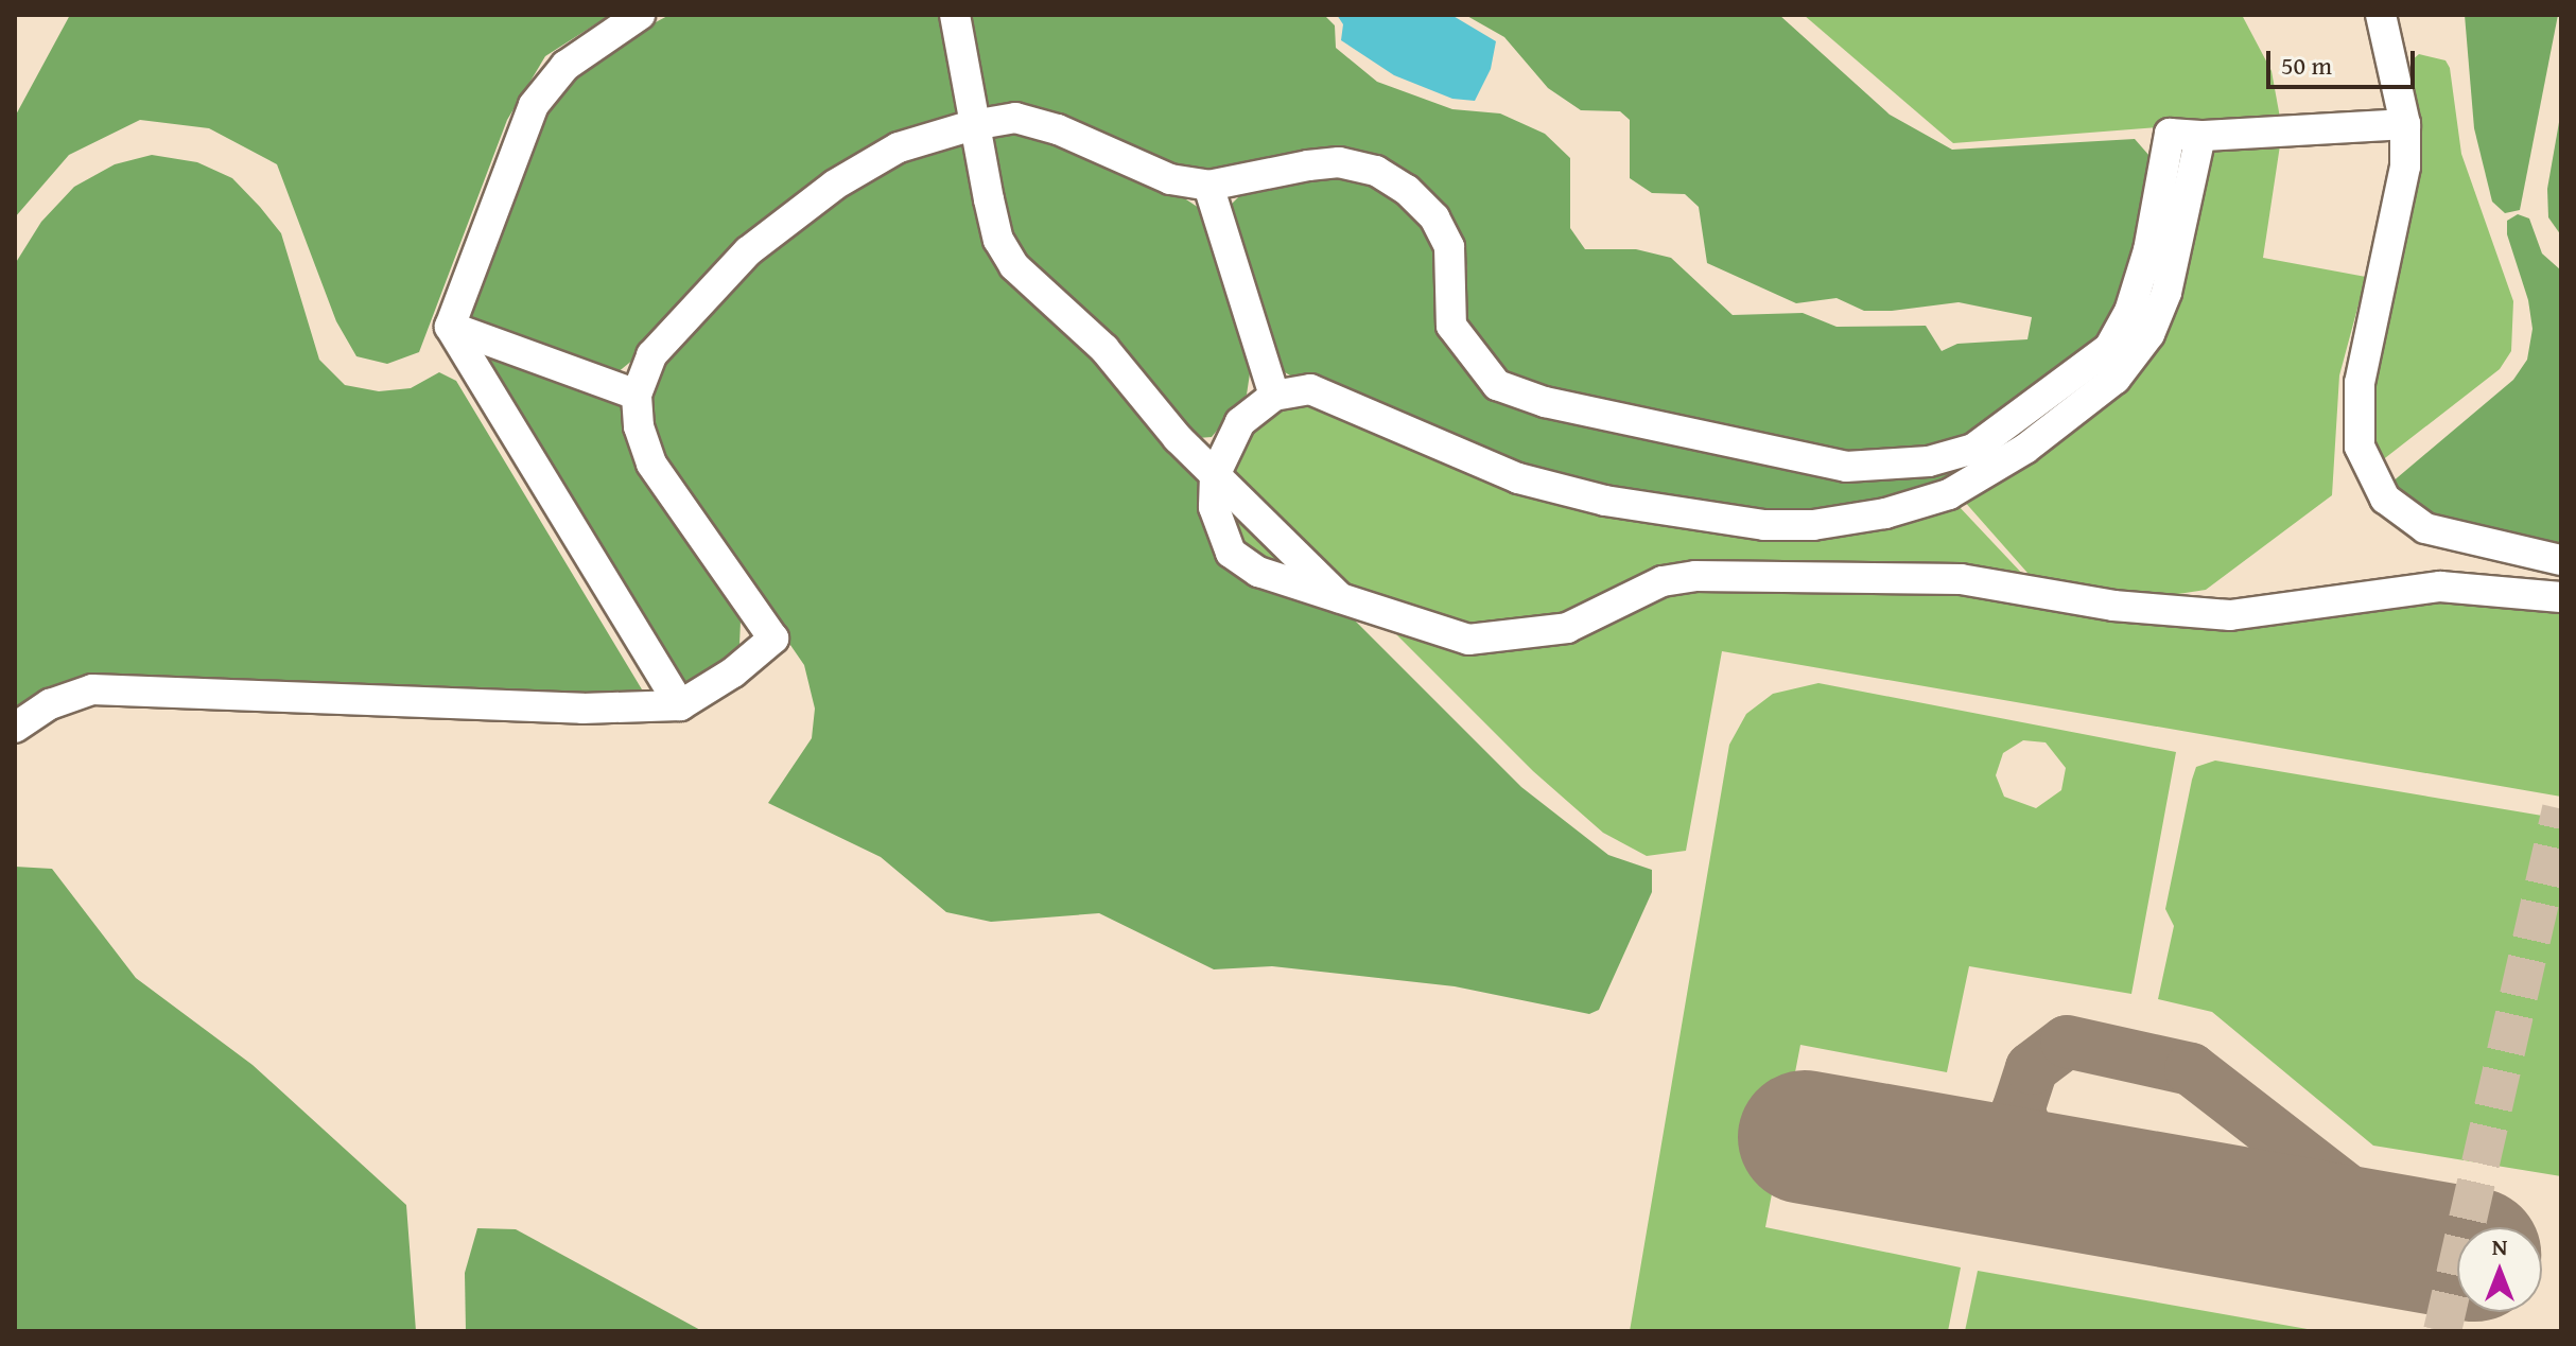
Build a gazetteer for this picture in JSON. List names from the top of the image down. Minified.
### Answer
{"scale_bar":"50 m","north":"top"}
